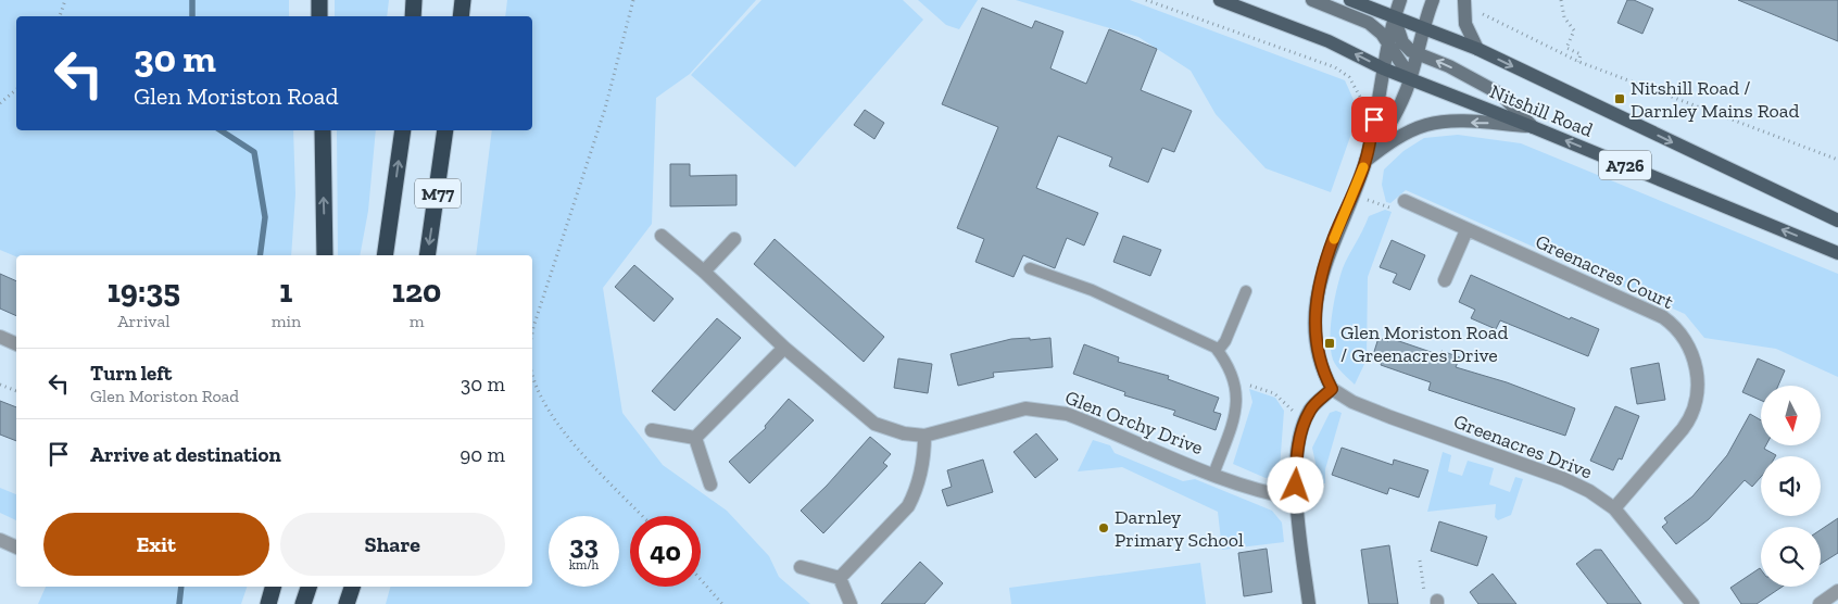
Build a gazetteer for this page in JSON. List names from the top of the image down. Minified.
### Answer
{"streets":{"highway":["M77"],"main road":["Nitshill Road","A726"],"street":["Greenacres Court","Glen Orchy Drive","Greenacres Drive"]},"crossings":[["Greenacres Court","Greenacres Drive"]],"places":{"transit":["Nitshill Road / Darnley Mains Road","Glen Moriston Road / Greenacres Drive"],"other":["Darnley Primary School"]},"north":"bottom","page":{"turn":["30 m","Glen Moriston Road"],"eta":["19:35","Arrival","1","min","120","m"],"list":[{"name":"Turn left","note":"Glen Moriston Road","value":"30 m"},{"name":"Arrive at destination","value":"90 m"}],"buttons":["Exit","Share"],"speed":"33 km/h","limit":"40"}}
